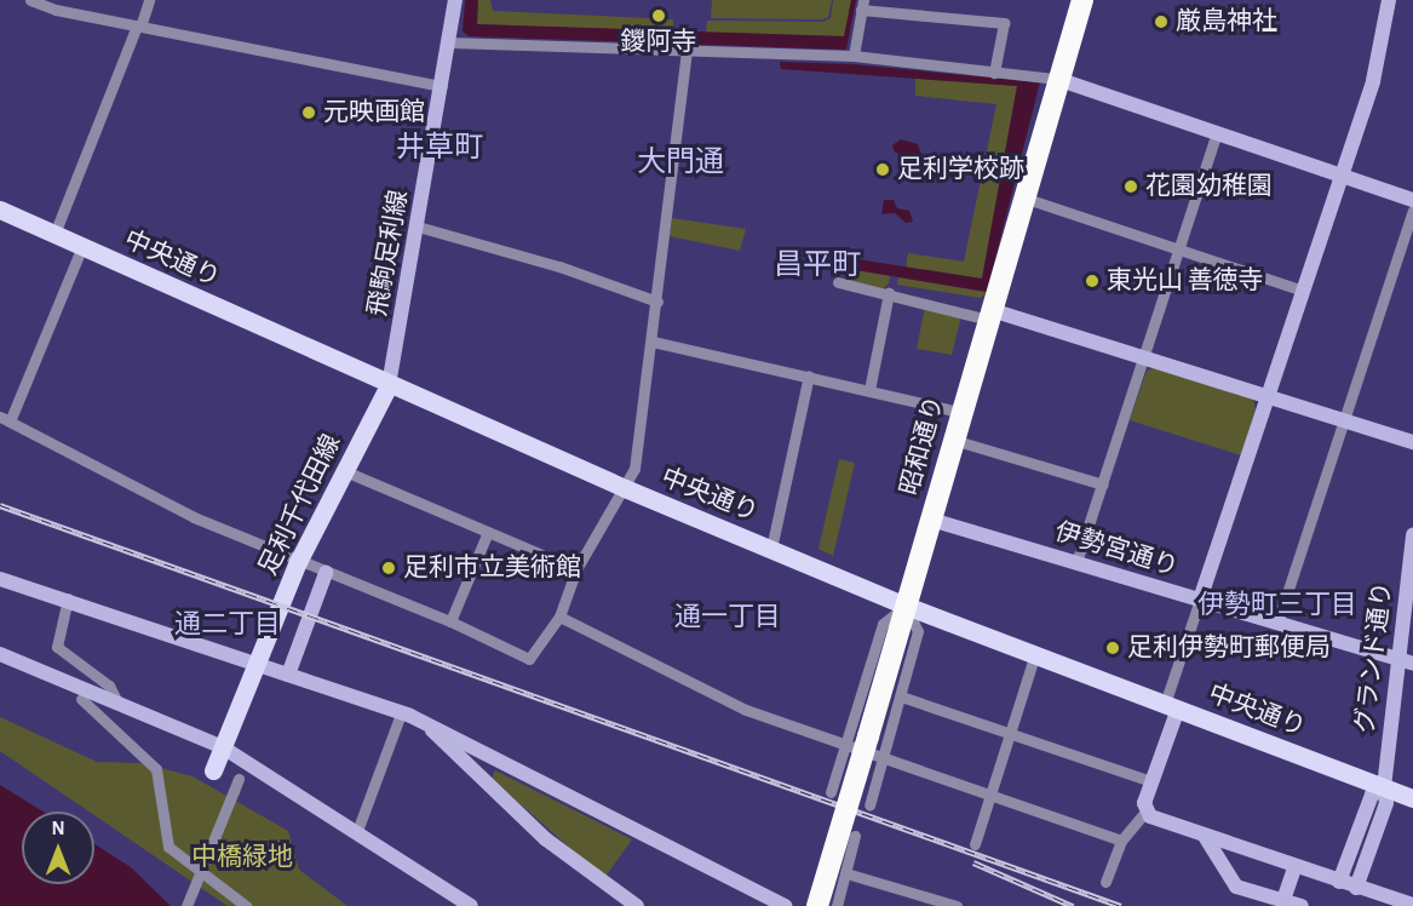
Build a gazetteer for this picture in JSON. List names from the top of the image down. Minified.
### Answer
{"streets":{"highway":["昭和通り"],"main road":["中央通り","足利千代田線"],"street":["飛駒足利線","伊勢宮通り","グランド通り"]},"crossings":[["飛駒足利線","中央通り"],["飛駒足利線","足利千代田線"],["中央通り","昭和通り"],["中央通り","足利千代田線"],["中央通り","グランド通り"],["昭和通り","伊勢宮通り"],["伊勢宮通り","グランド通り"]],"districts":["井草町","大門通","昌平町","伊勢町三丁目","通一丁目","通二丁目"],"parks":["中橋緑地"],"places":["鑁阿寺","厳島神社","元映画館","足利学校跡","花園幼稚園","東光山 善徳寺","足利市立美術館","足利伊勢町郵便局"],"north":"top"}
